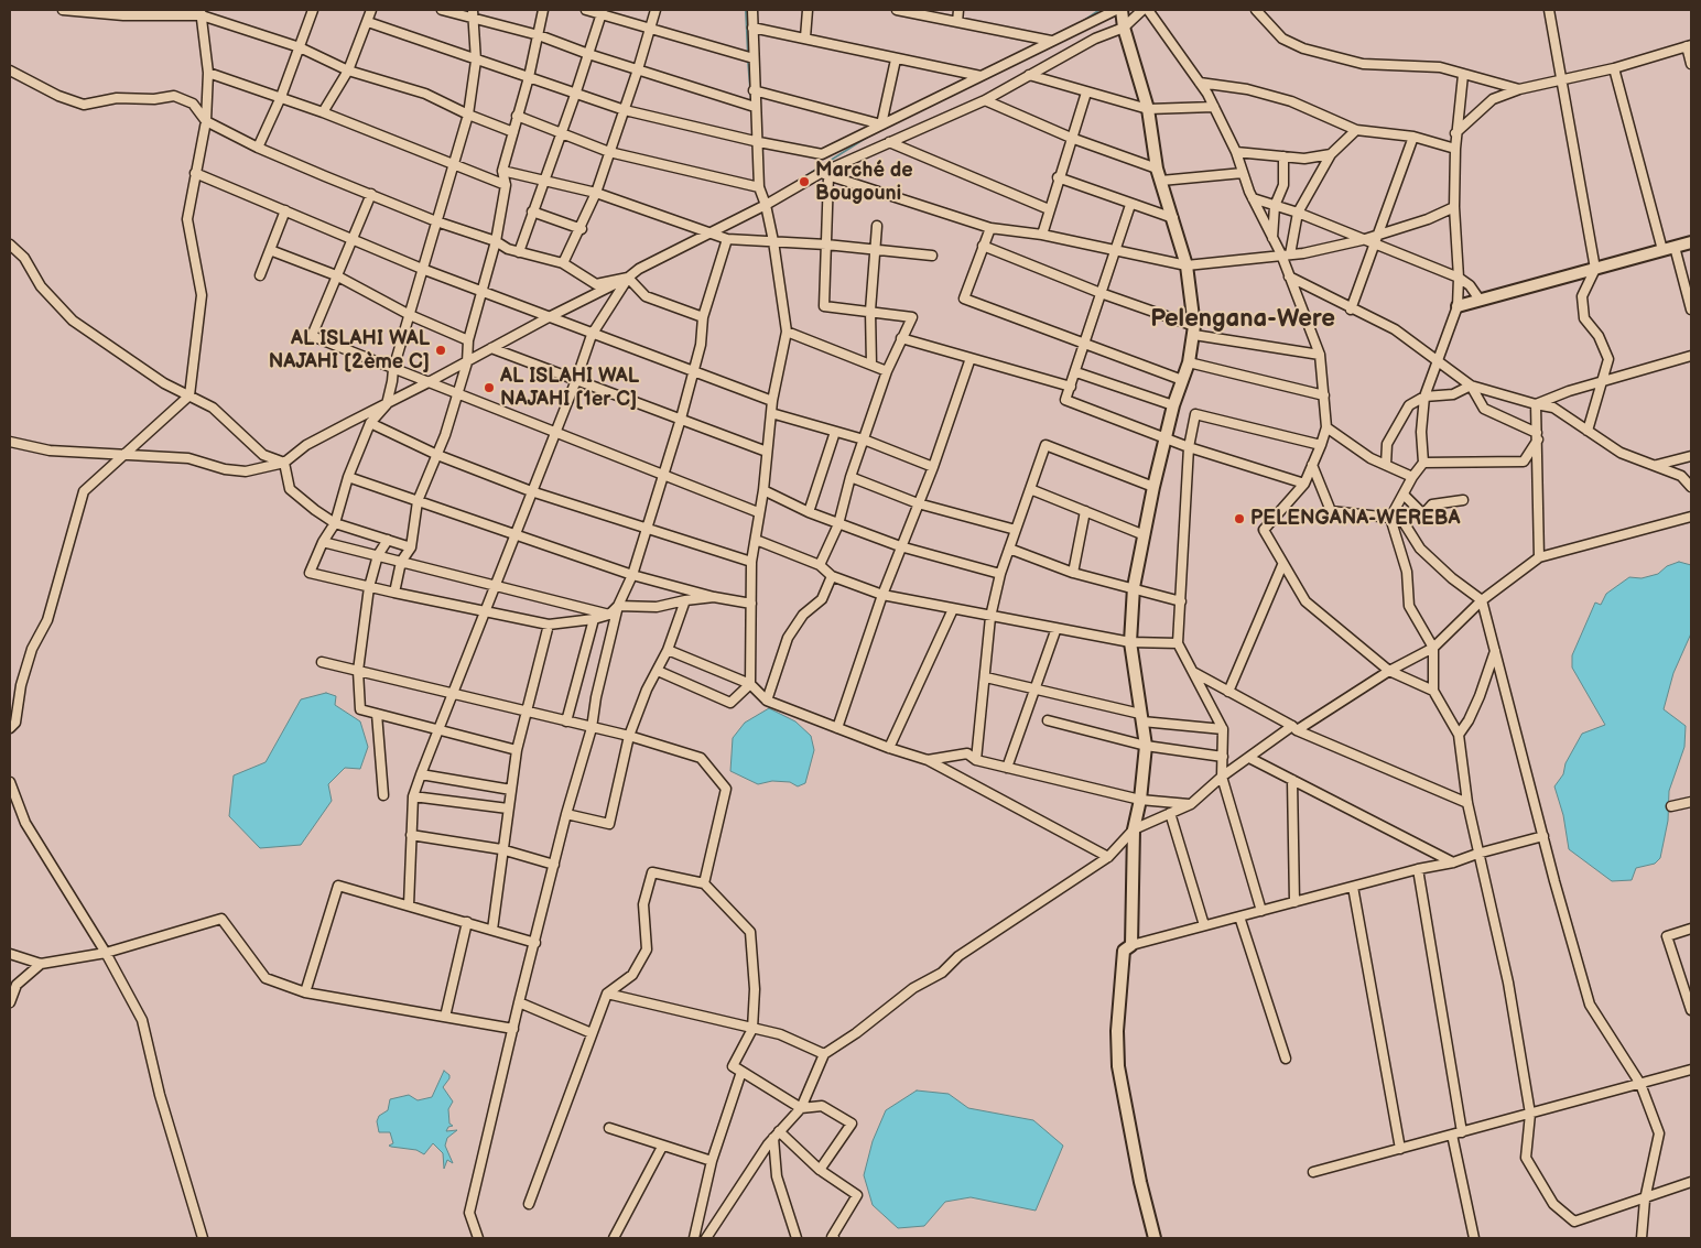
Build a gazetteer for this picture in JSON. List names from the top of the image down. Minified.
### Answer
{"districts":["Pelengana-Were"],"places":["Marché de Bougouni","AL ISLAHI WAL NAJAHI [2ème C]","AL ISLAHI WAL NAJAHI [1er C]","PELENGANA-WEREBA"]}
